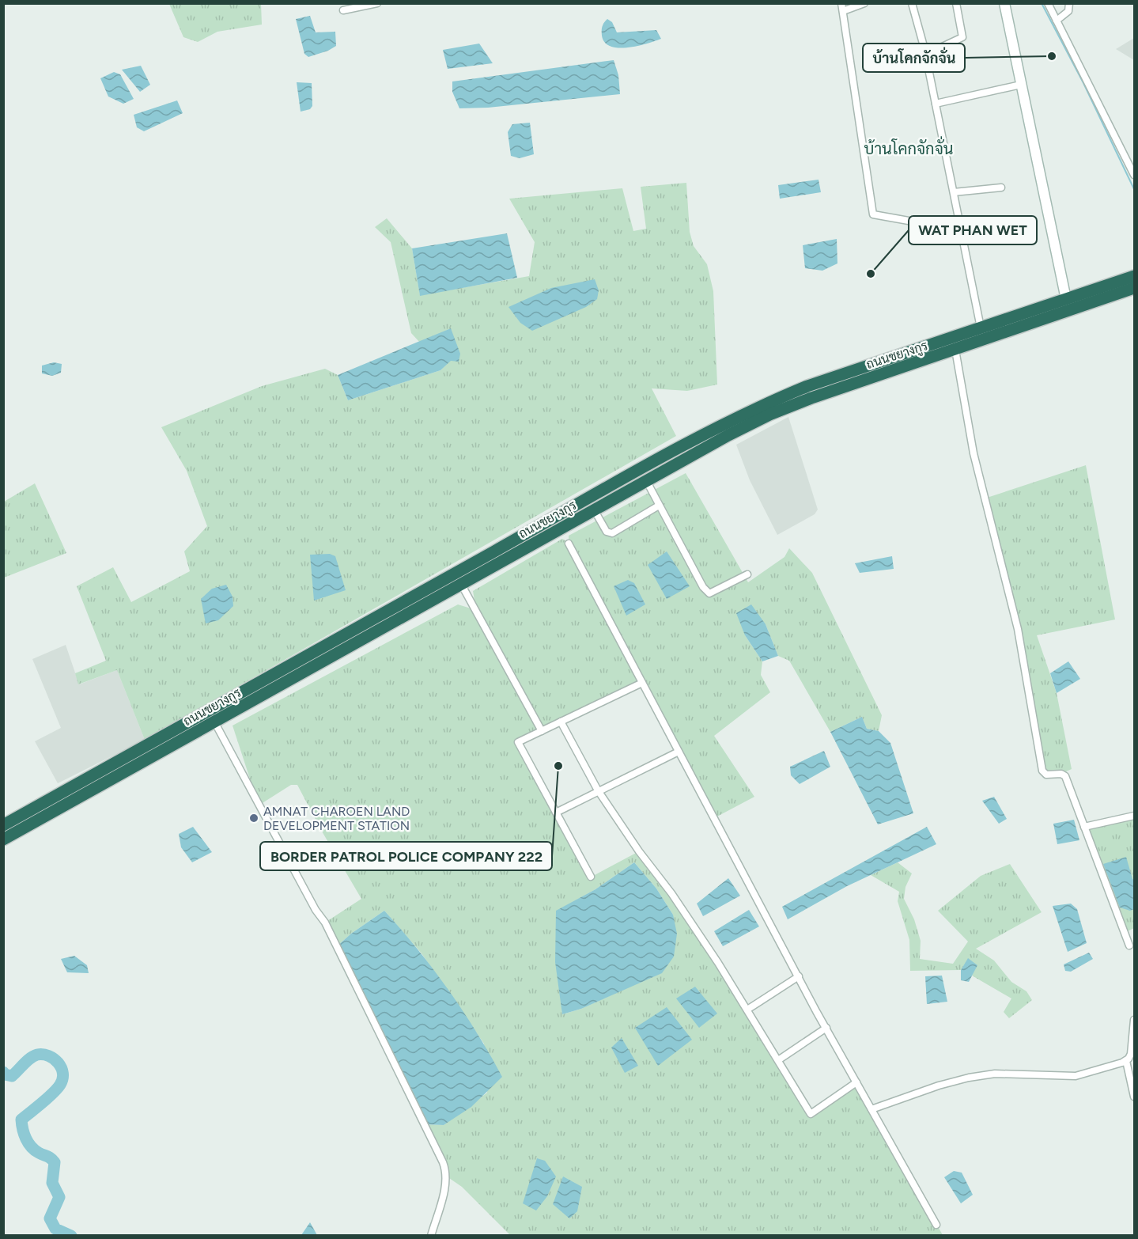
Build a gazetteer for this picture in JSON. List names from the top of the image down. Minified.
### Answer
{"streets":{"highway":["ถนนชยางกูร"]},"districts":["บ้านโคกจักจั่น"],"places":["บ้านโคกจักจั่น","WAT PHAN WET","BORDER PATROL POLICE COMPANY 222","AMNAT CHAROEN LAND DEVELOPMENT STATION"]}
